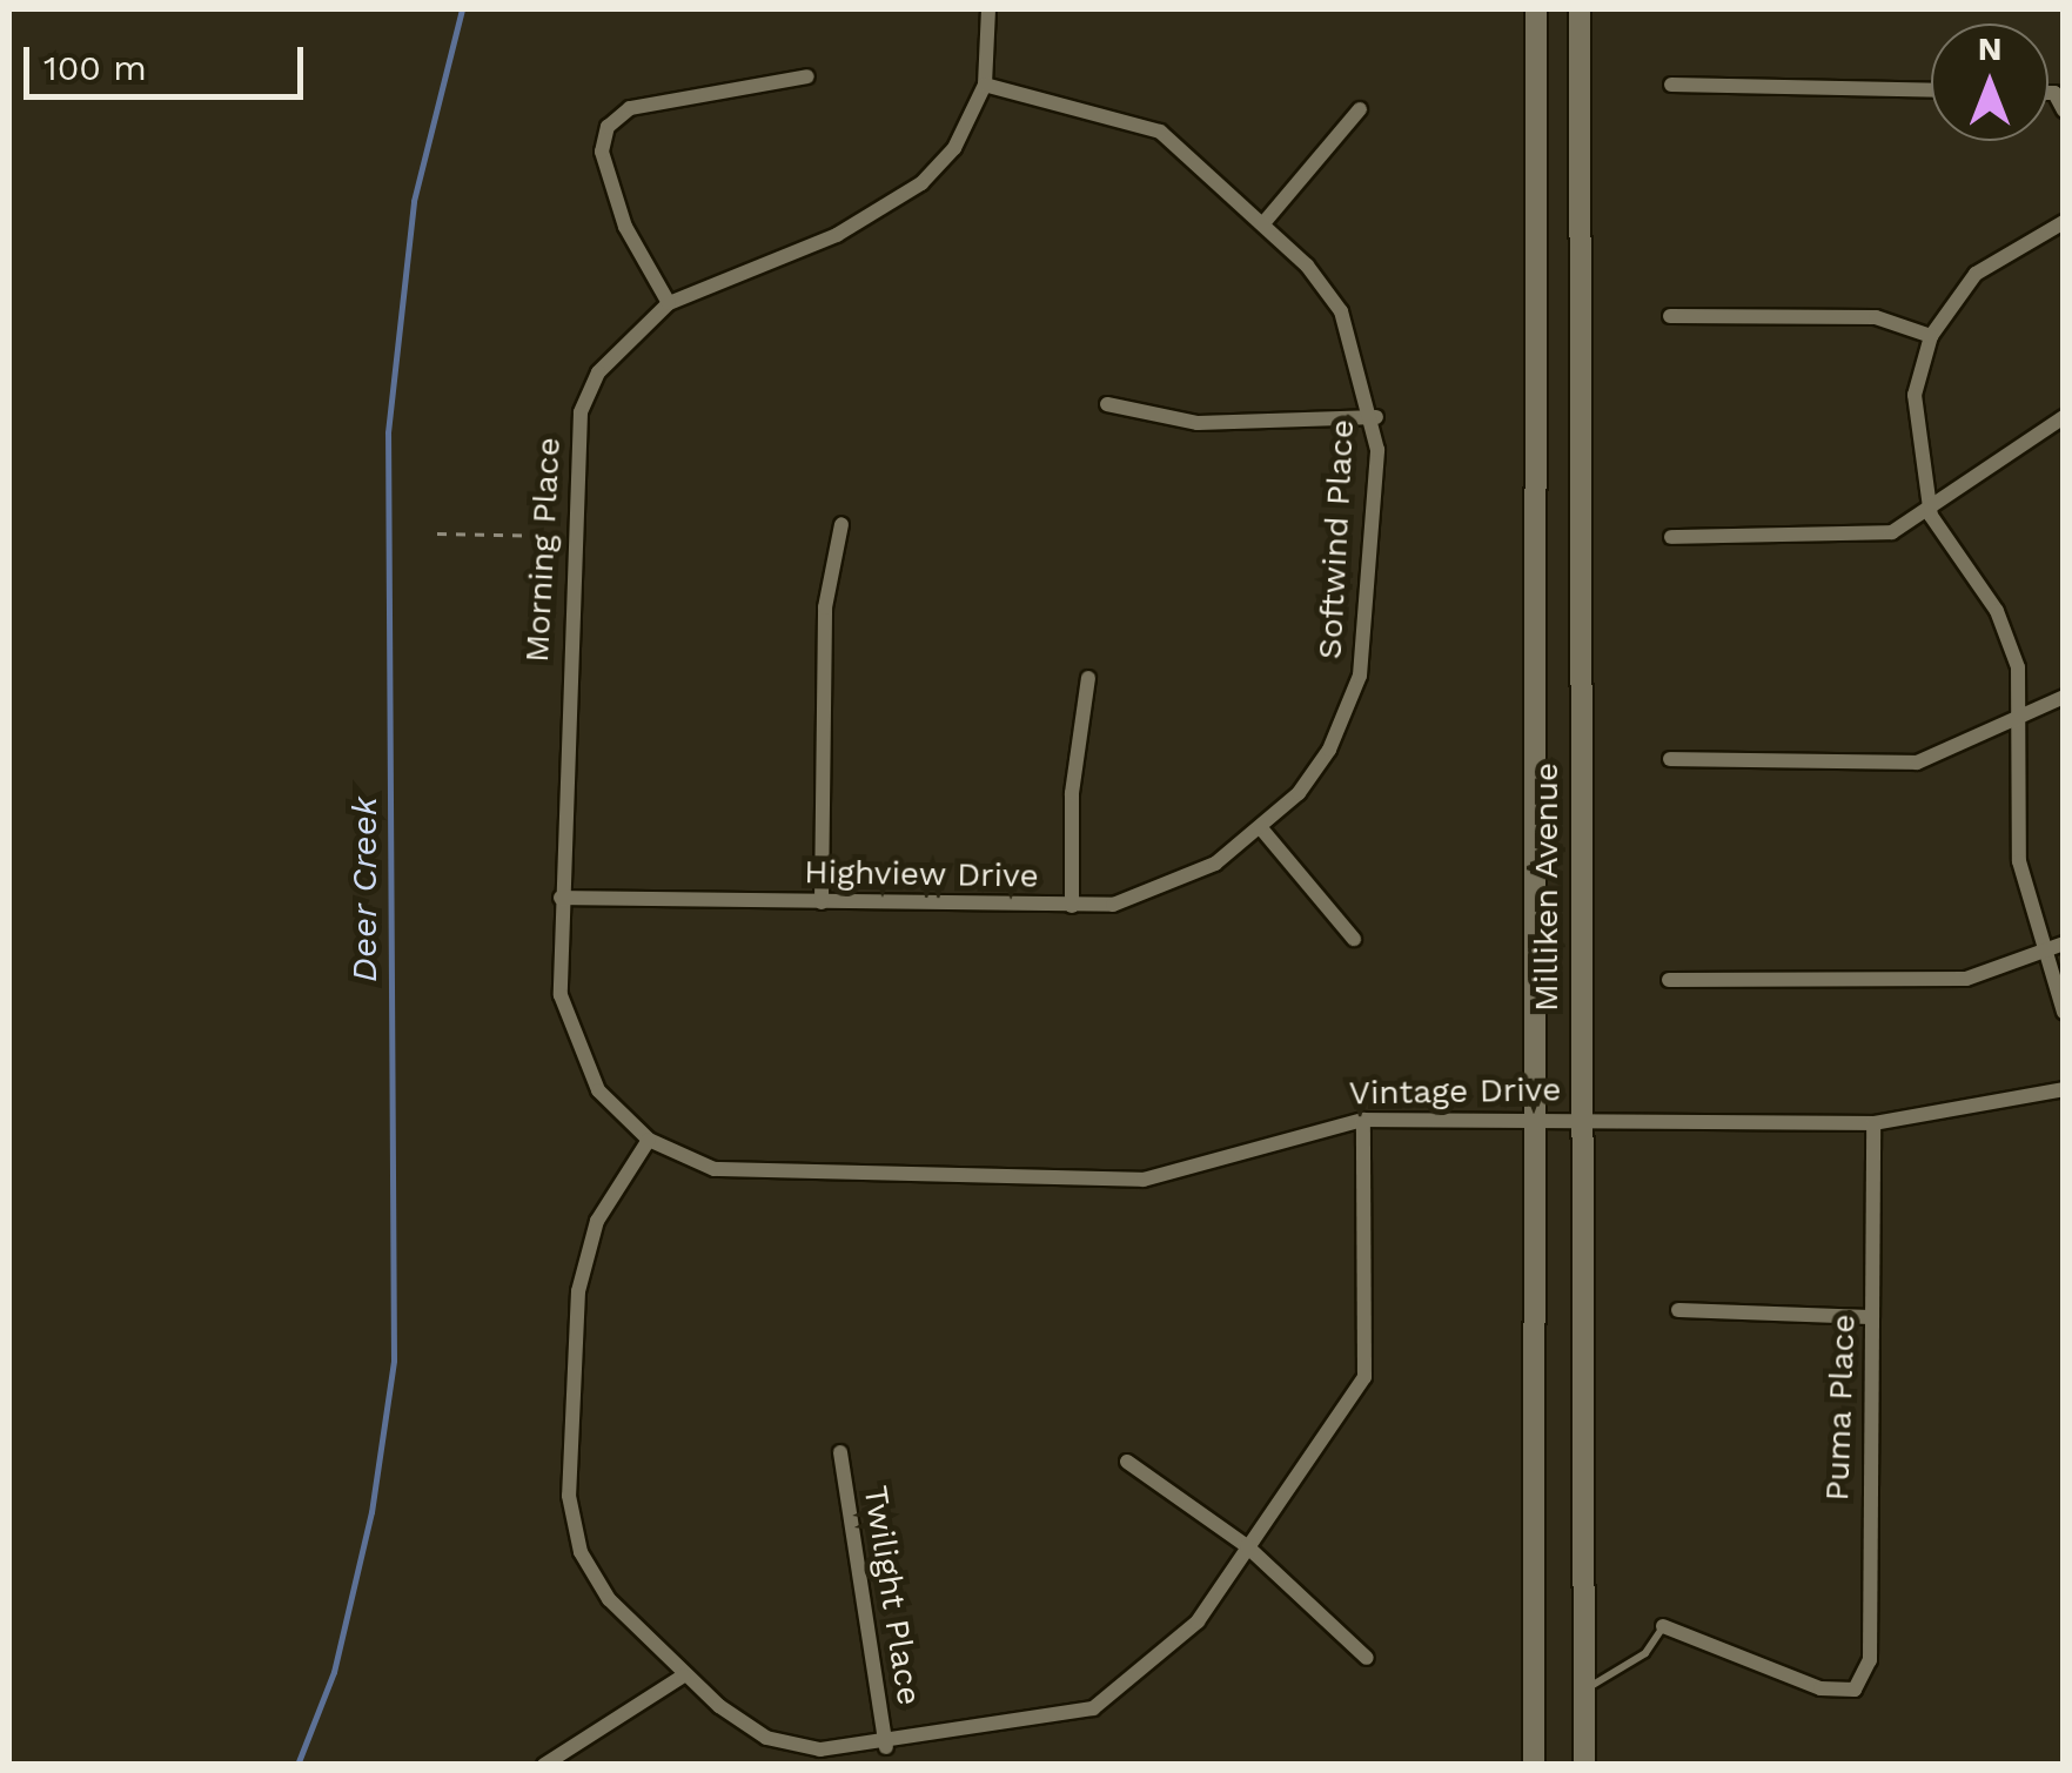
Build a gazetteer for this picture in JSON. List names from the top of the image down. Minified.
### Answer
{"streets":{"main road":["Milliken Avenue"],"street":["Softwind Place","Morning Place","Highview Drive","Vintage Drive","Puma Place","Twilight Place"]},"crossings":[["Softwind Place","Morning Place"],["Softwind Place","Highview Drive"],["Morning Place","Highview Drive"],["Morning Place","Vintage Drive"],["Milliken Avenue","Vintage Drive"],["Vintage Drive","Puma Place"]],"water":["Deer Creek"],"scale_bar":"100 m","north":"top"}
